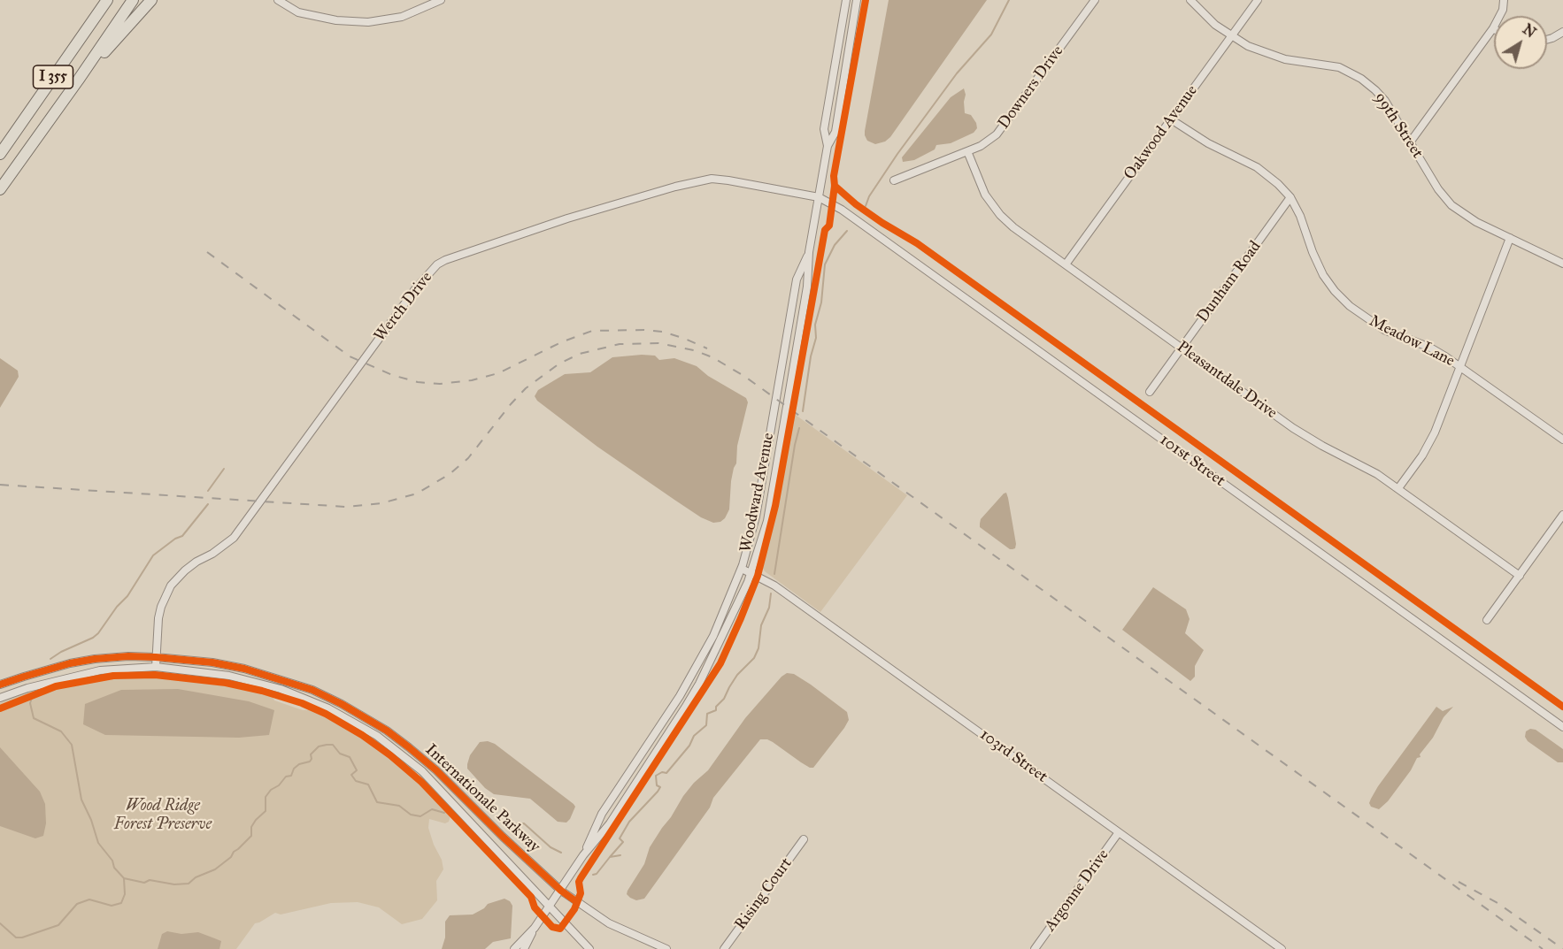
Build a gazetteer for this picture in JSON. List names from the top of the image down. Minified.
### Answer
{"streets":{"highway":["I 355"],"street":["Downers Drive","99th Street","Oakwood Avenue","Dunham Road","Werch Drive","Meadow Lane","Pleasantdale Drive","101st Street","Woodward Avenue","103rd Street","Internationale Parkway","Argonne Drive","Rising Court"]},"crossings":[["Downers Drive","Pleasantdale Drive"],["99th Street","Oakwood Avenue"],["Oakwood Avenue","Meadow Lane"],["Oakwood Avenue","Pleasantdale Drive"],["Dunham Road","Meadow Lane"],["Dunham Road","Pleasantdale Drive"],["Werch Drive","101st Street"],["Werch Drive","Woodward Avenue"],["Werch Drive","Internationale Parkway"],["101st Street","Woodward Avenue"],["Woodward Avenue","103rd Street"],["Woodward Avenue","Internationale Parkway"],["103rd Street","Argonne Drive"]],"parks":["Wood Ridge Forest Preserve"],"north":"top right"}
